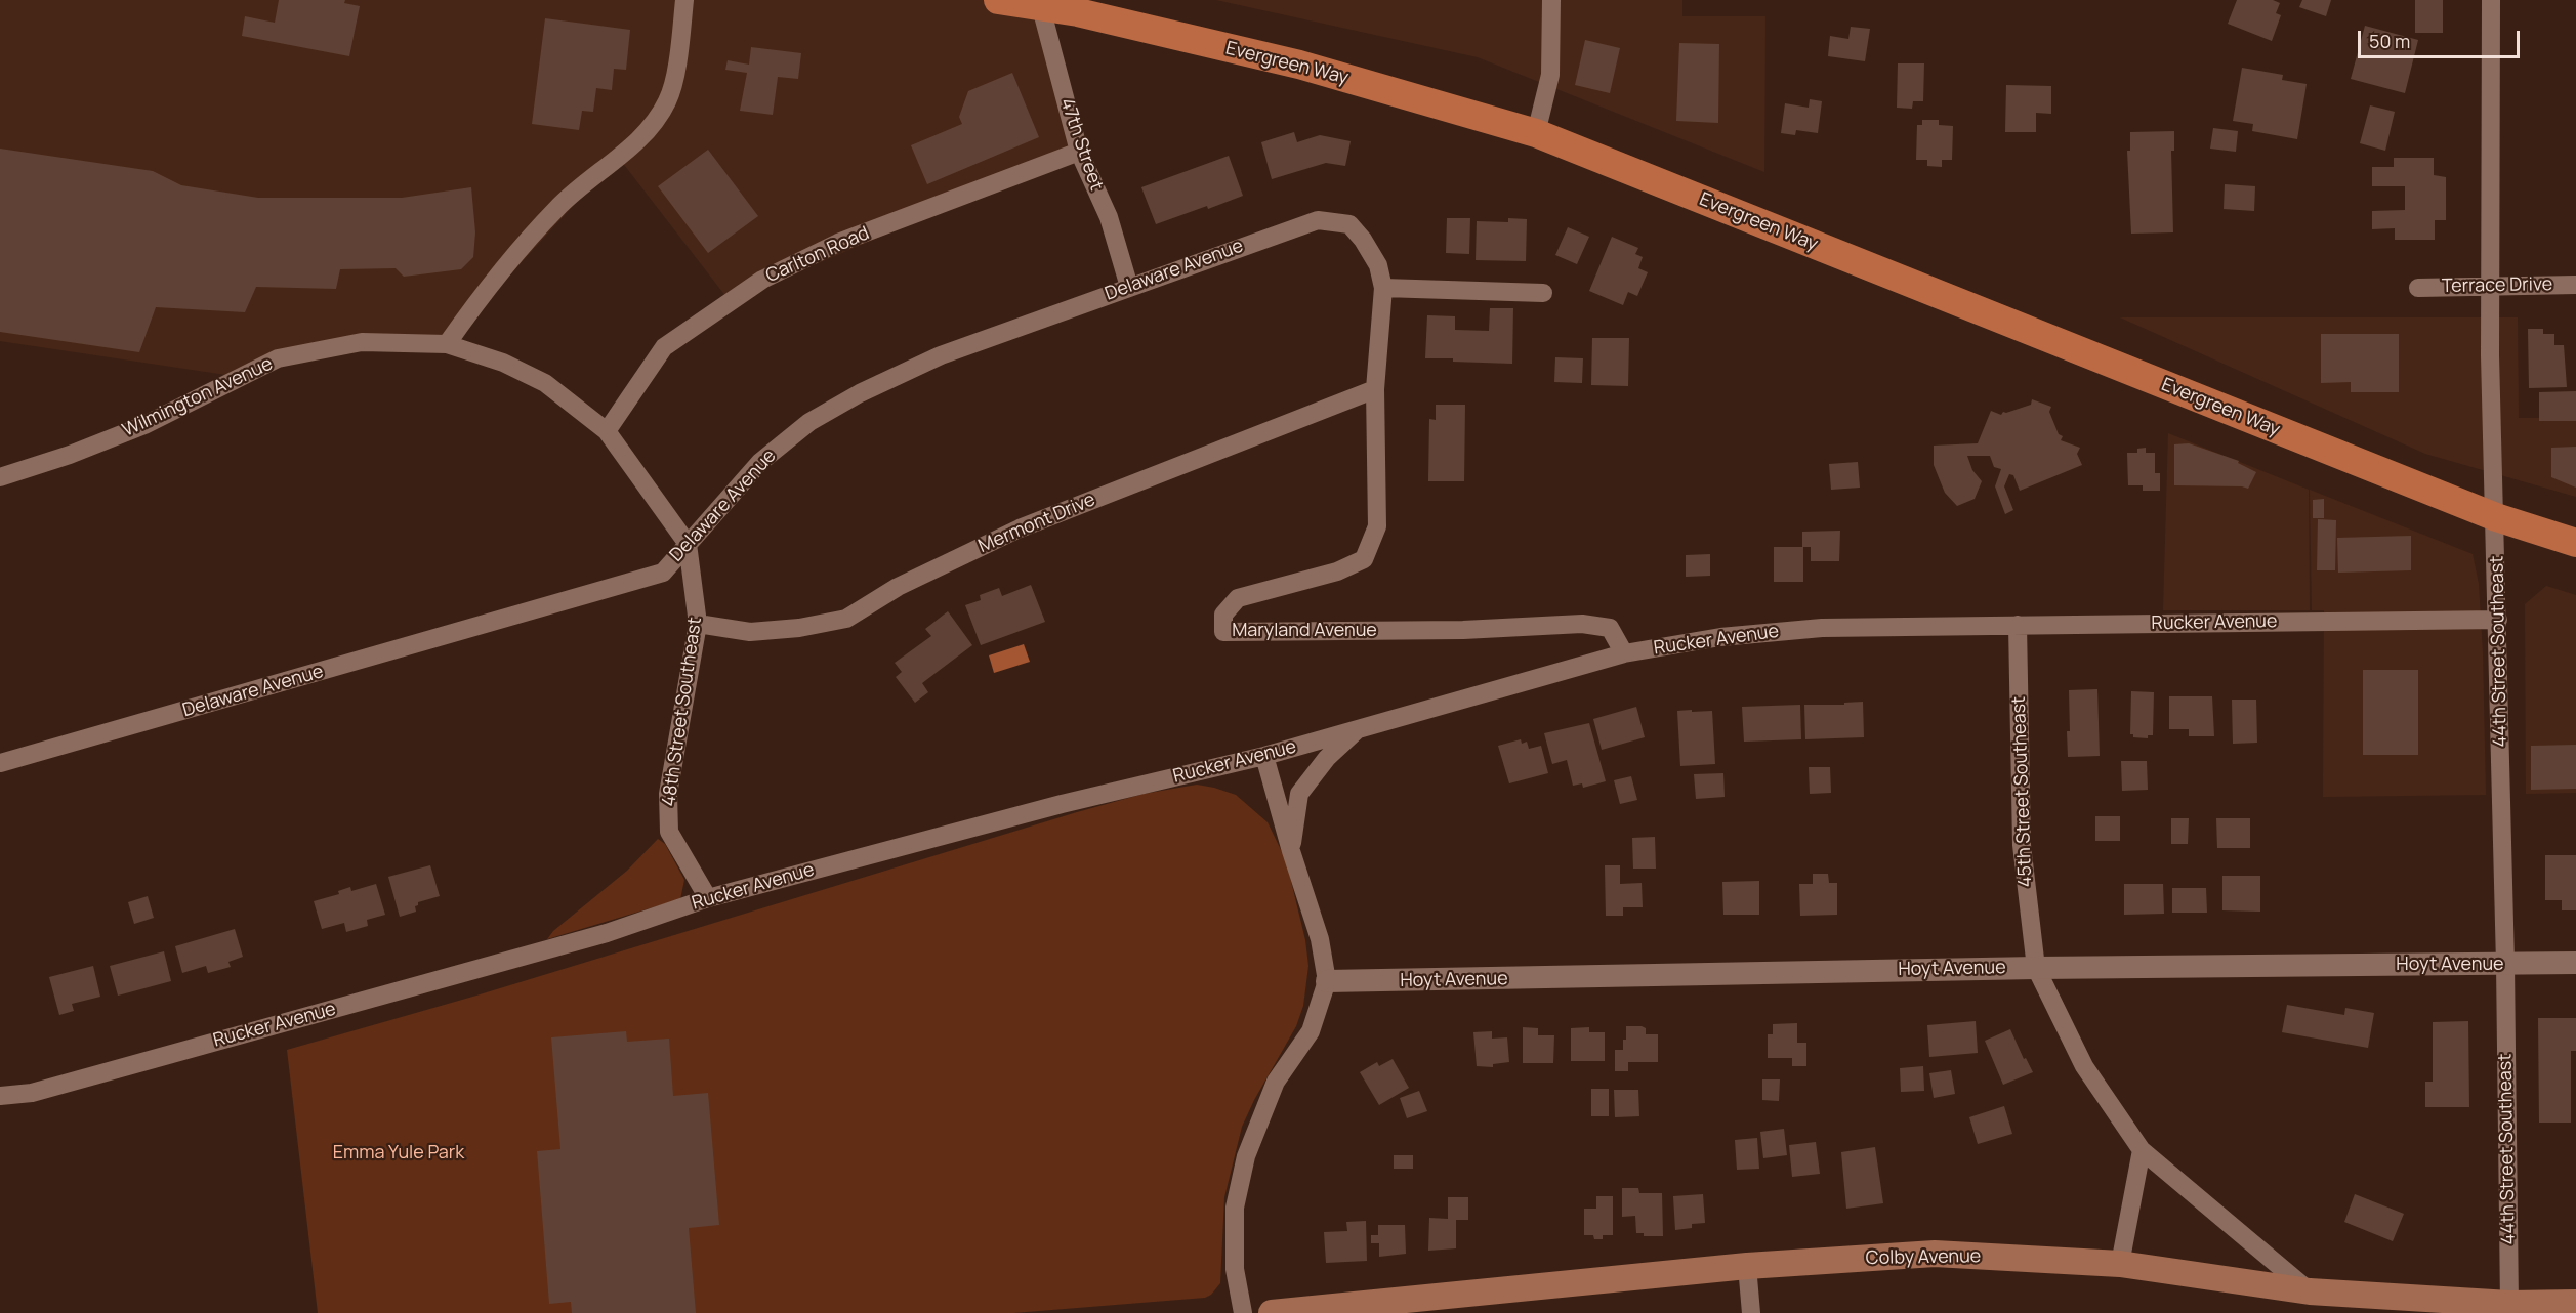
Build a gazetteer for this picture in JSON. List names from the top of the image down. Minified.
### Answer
{"streets":{"main road":["Evergreen Way","Colby Avenue"],"street":["47th Street","Carlton Road","Delaware Avenue","Terrace Drive","Wilmington Avenue","Mermont Drive","Rucker Avenue","Maryland Avenue","44th Street Southeast","48th Street Southeast","45th Street Southeast","Hoyt Avenue"]},"crossings":[["Evergreen Way","47th Street"],["Evergreen Way","44th Street Southeast"],["47th Street","Carlton Road"],["47th Street","Delaware Avenue"],["Carlton Road","48th Street Southeast"],["Delaware Avenue","Maryland Avenue"],["Delaware Avenue","48th Street Southeast"],["Terrace Drive","44th Street Southeast"],["Wilmington Avenue","48th Street Southeast"],["Mermont Drive","Maryland Avenue"],["Mermont Drive","48th Street Southeast"],["Rucker Avenue","Maryland Avenue"],["Rucker Avenue","44th Street Southeast"],["Rucker Avenue","48th Street Southeast"],["Rucker Avenue","45th Street Southeast"],["44th Street Southeast","Hoyt Avenue"],["44th Street Southeast","Colby Avenue"],["45th Street Southeast","Hoyt Avenue"],["45th Street Southeast","Colby Avenue"]],"parks":["Emma Yule Park"],"scale_bar":"50 m"}
